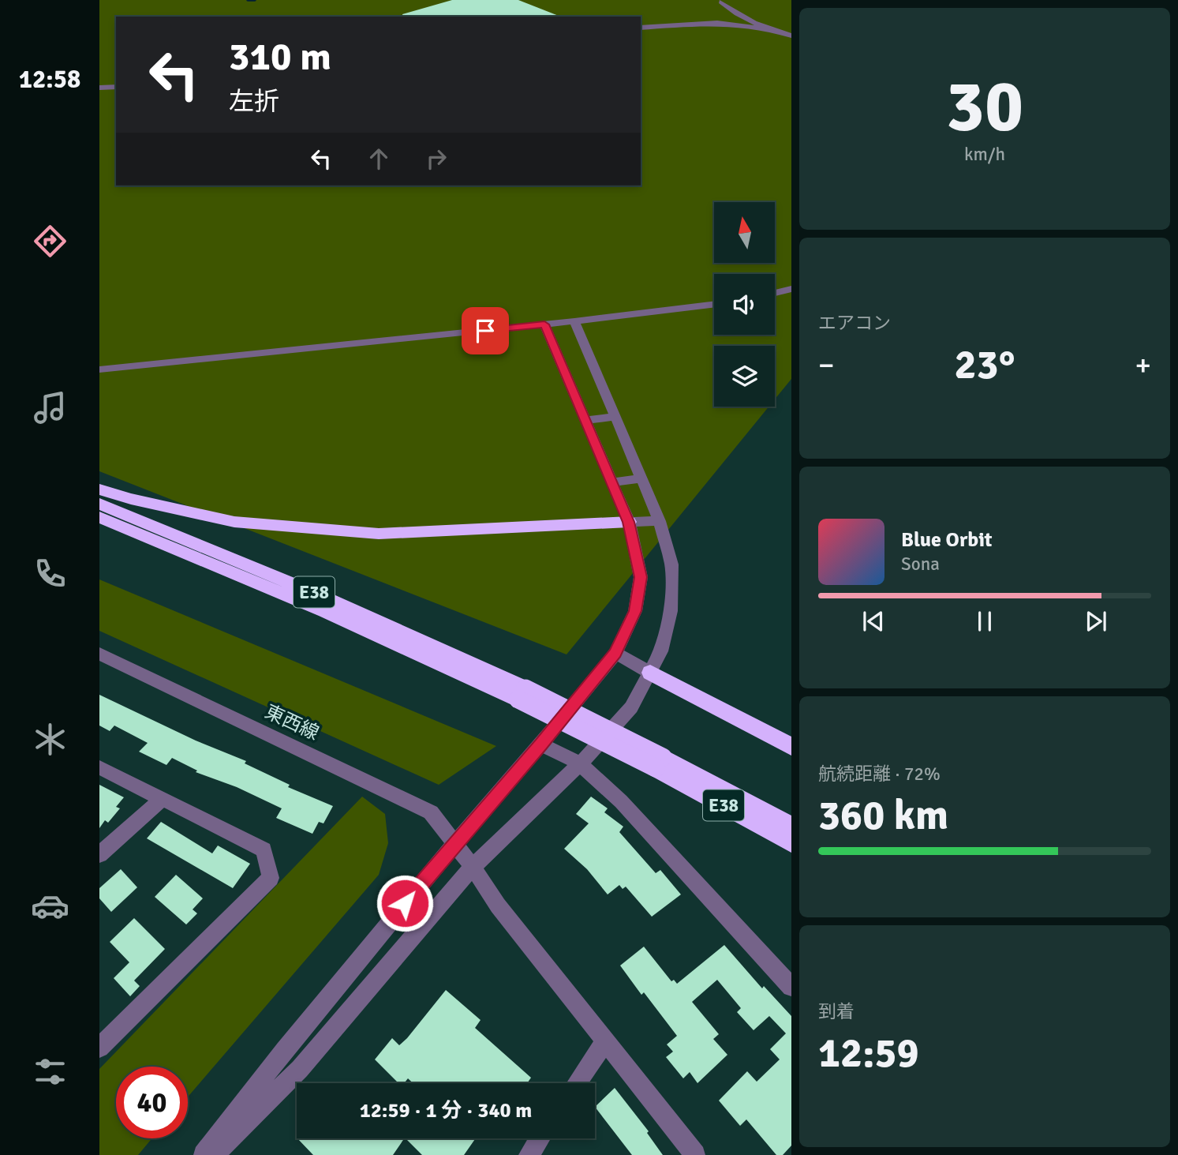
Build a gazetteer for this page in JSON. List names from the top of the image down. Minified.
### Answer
{"streets":{"highway":["E38"],"street":["東西線"]},"north":"top","page":{"tabs":"12:58","tile":[["30","km/h"],"エアコン",["航続距離 · 72%","360 km"],["到着","12:59"]],"turn":["310 m","左折"],"heat":["−","23°","+"],"song":["Blue Orbit","Sona"],"limit":"40","trip":"12:59 · 1 分 · 340 m"}}
